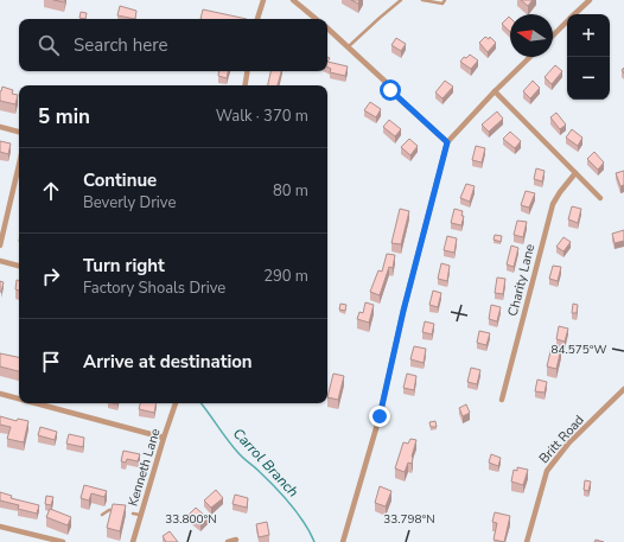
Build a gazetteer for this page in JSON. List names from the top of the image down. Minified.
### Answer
{"streets":{"street":["Charity Lane","Britt Road","Kenneth Lane"]},"water":["Carrol Branch"],"north":"left","page":{"map_buttons":["+","−"],"search":"Search here","heading":["5 min","Walk · 370 m"],"list":[["Continue","Beverly Drive","80 m"],["Turn right","Factory Shoals Drive","290 m"],"Arrive at destination"]},"coordinates":["84.575°W","33.800°N","33.798°N"]}
